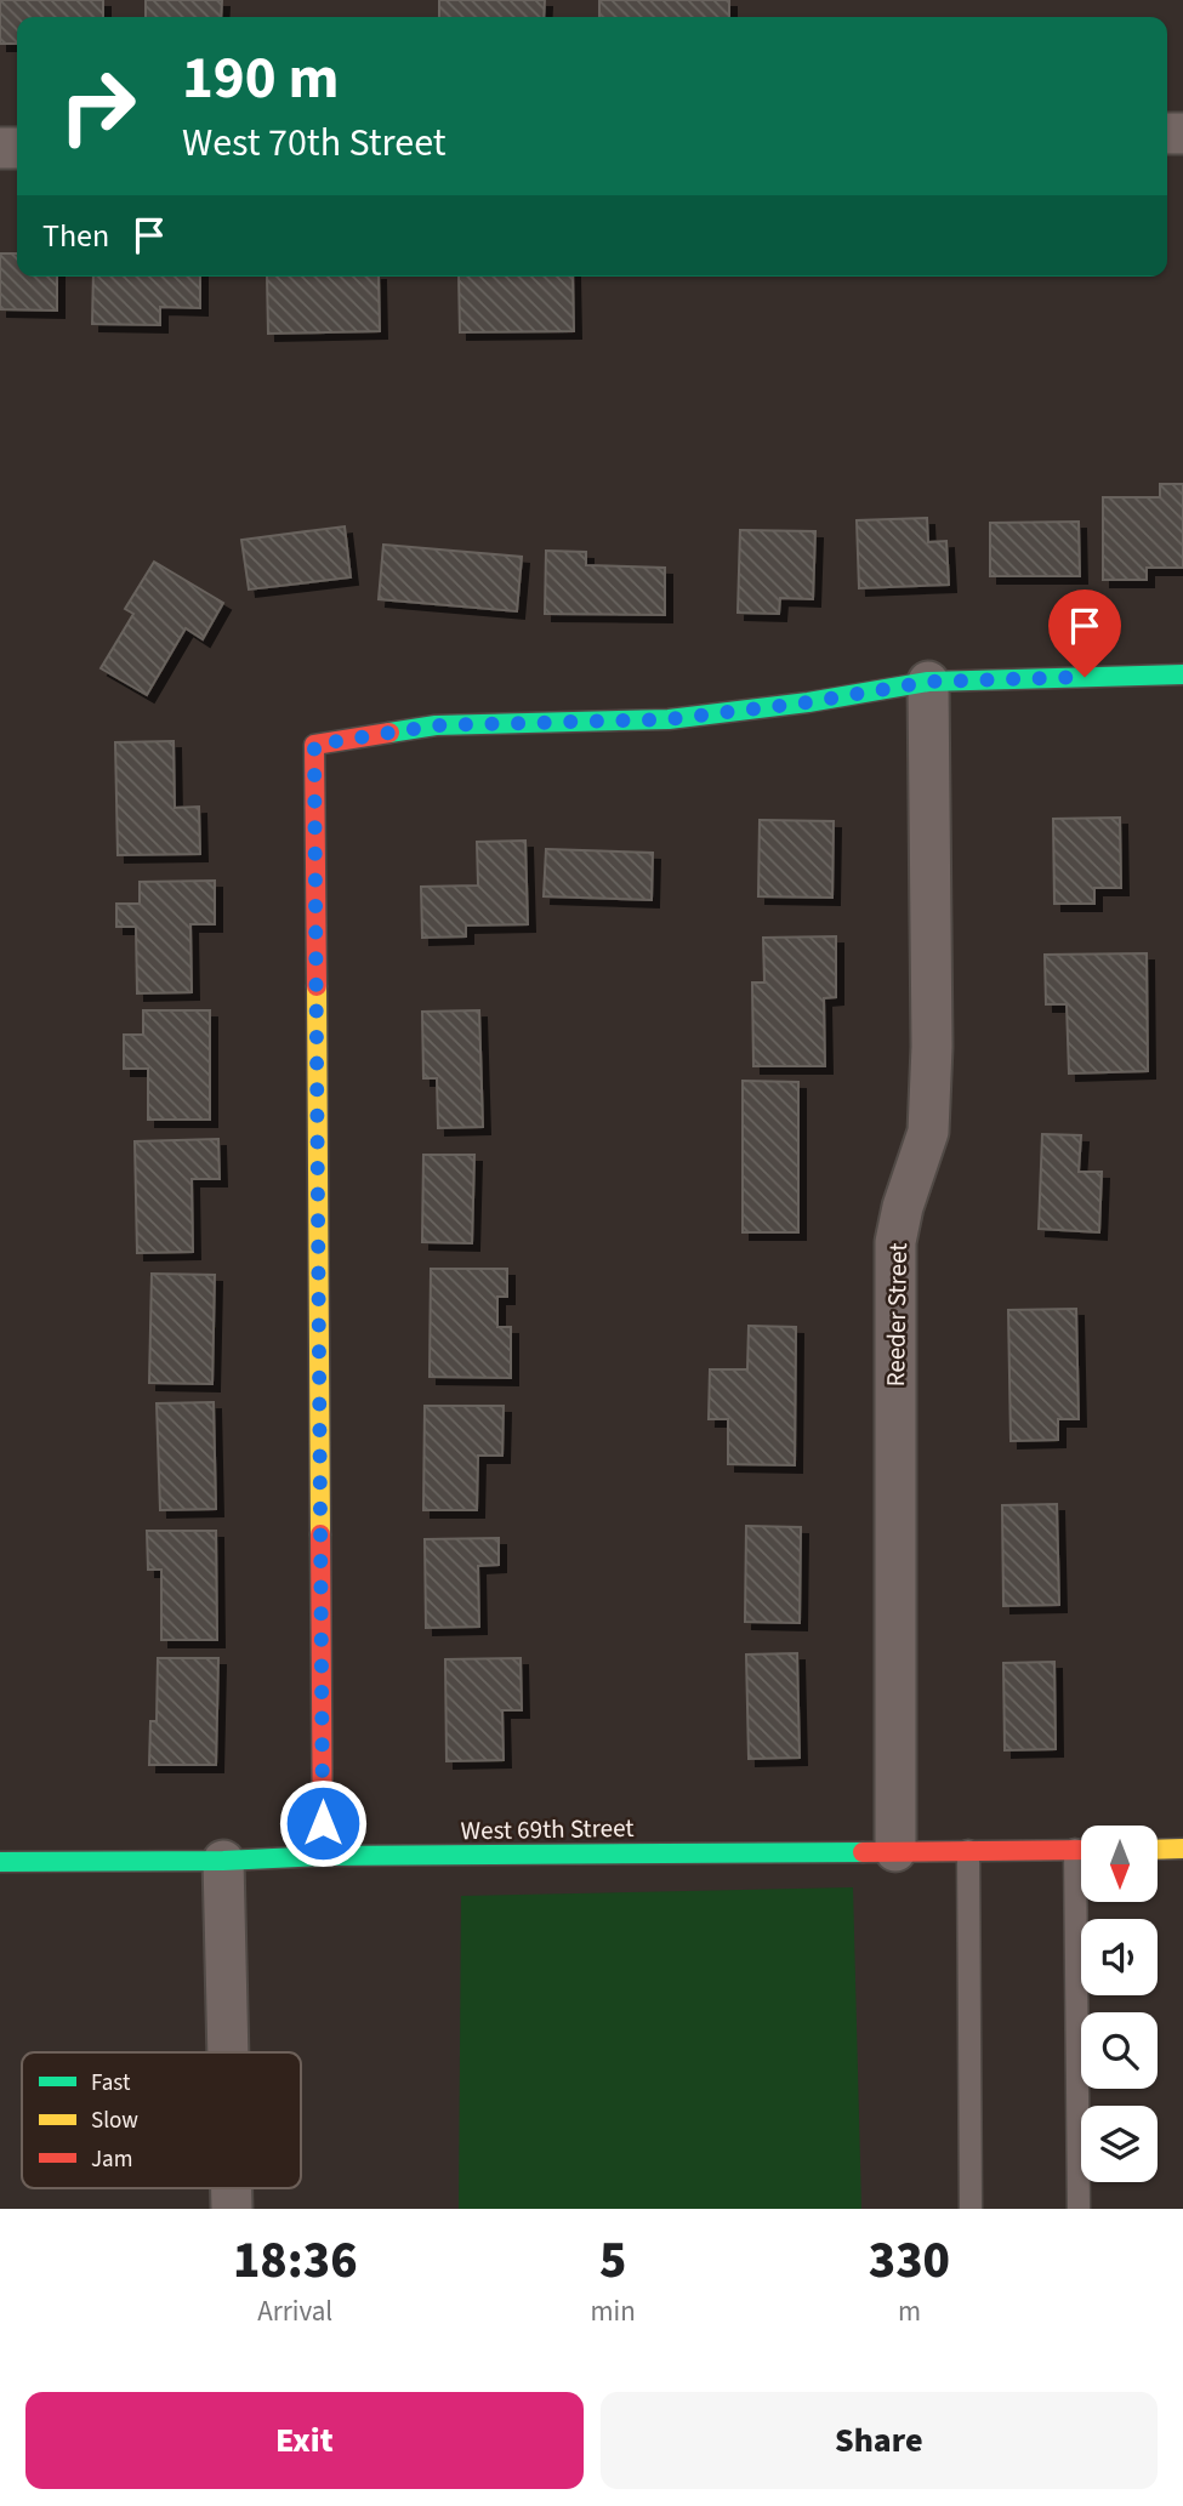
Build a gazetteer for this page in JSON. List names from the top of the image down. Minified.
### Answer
{"streets":{"street":["Reeder Street","West 69th Street"]},"crossings":[["Reeder Street","West 69th Street"]],"legend":["Fast","Slow","Jam"],"north":"bottom","page":{"turn":["190 m","West 70th Street"],"then":"Then","eta":["18:36","Arrival","5","min","330","m"],"buttons":["Exit","Share"]}}
